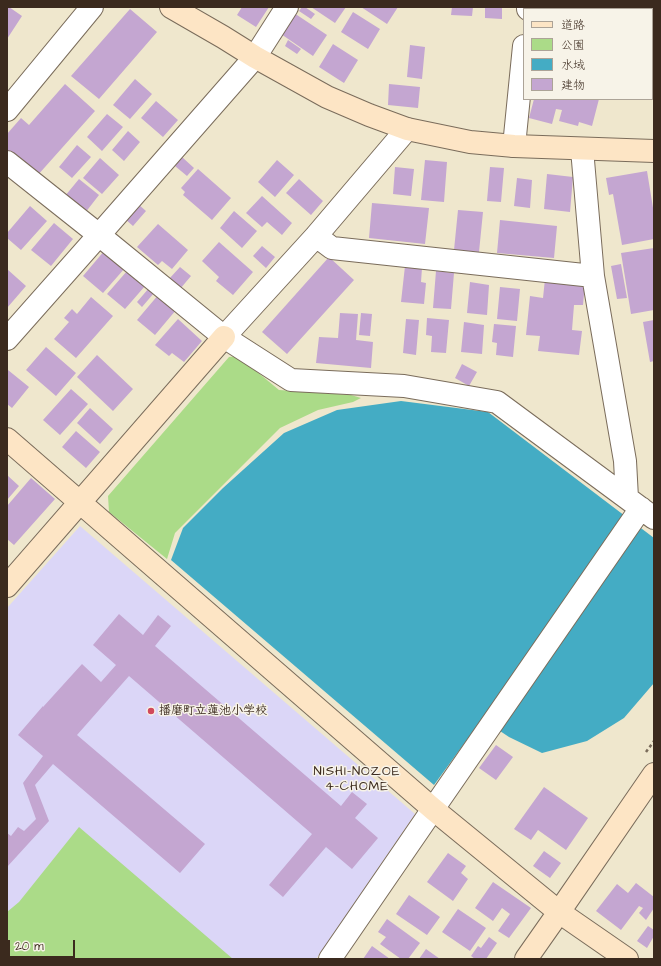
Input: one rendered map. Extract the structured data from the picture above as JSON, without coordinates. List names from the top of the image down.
{
  "districts": ["NISHI-NOZOE 4-CHOME"],
  "places": ["播磨町立蓮池小学校"],
  "legend": [
    "道路",
    "公園",
    "水域",
    "建物"
  ],
  "scale_bar": "20 m"
}
